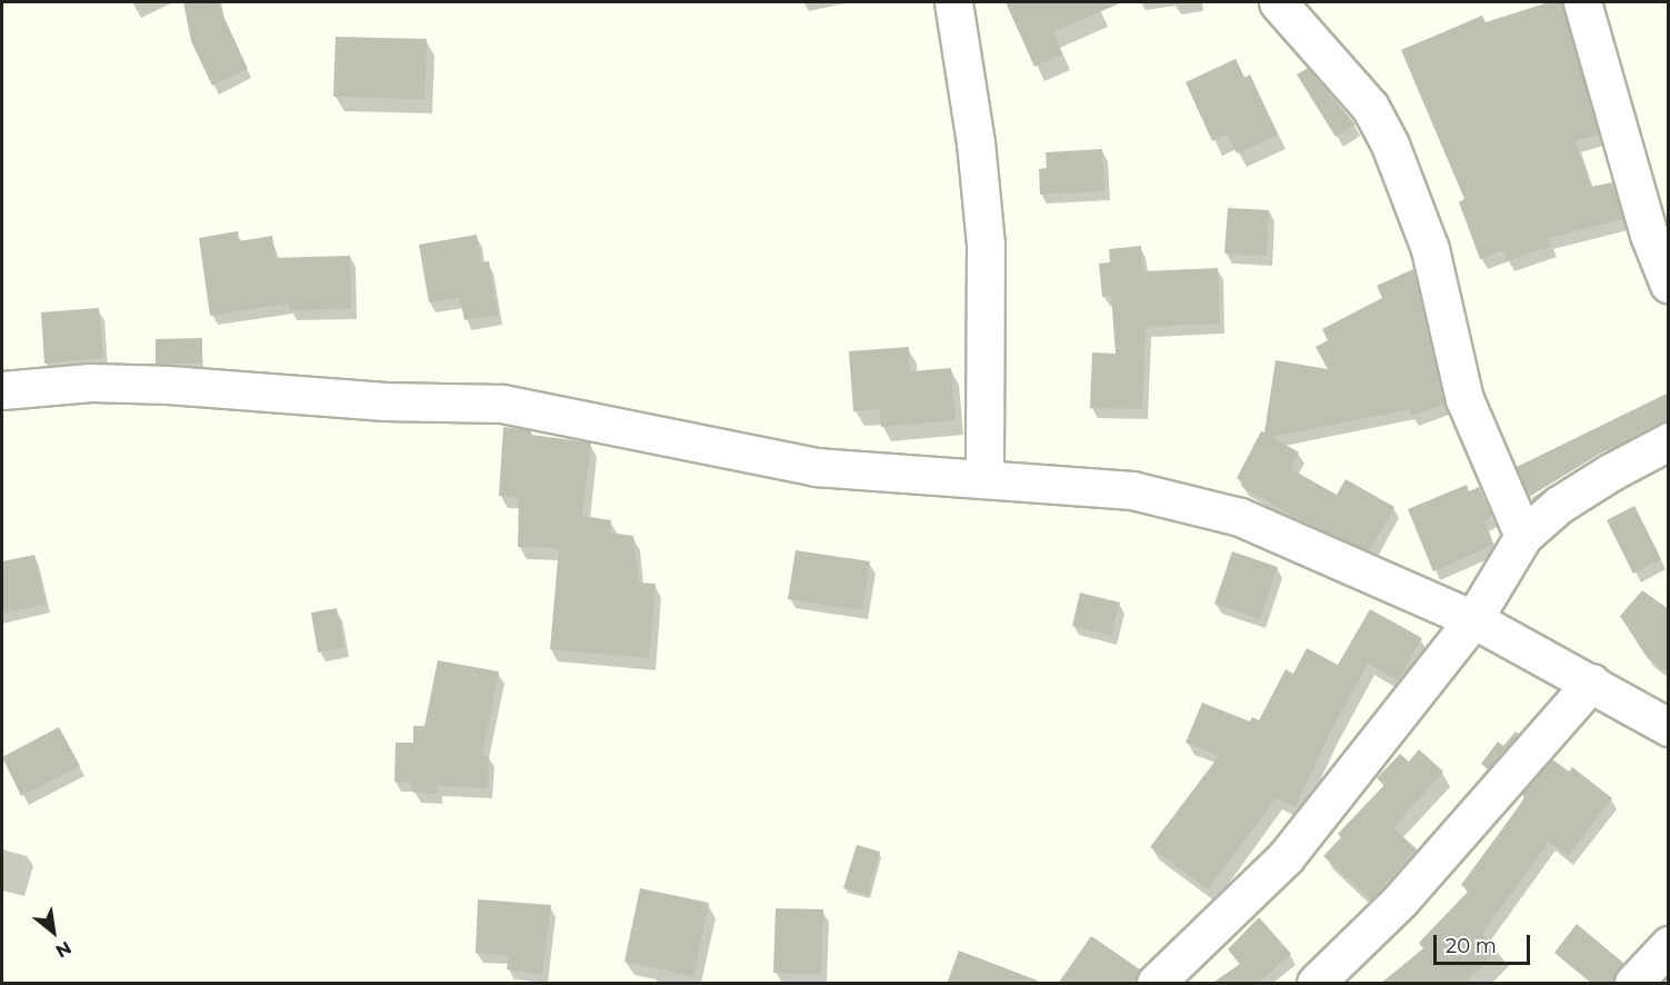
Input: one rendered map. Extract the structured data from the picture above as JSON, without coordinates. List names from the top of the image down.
{
  "scale_bar": "20 m",
  "north": "bottom right"
}
